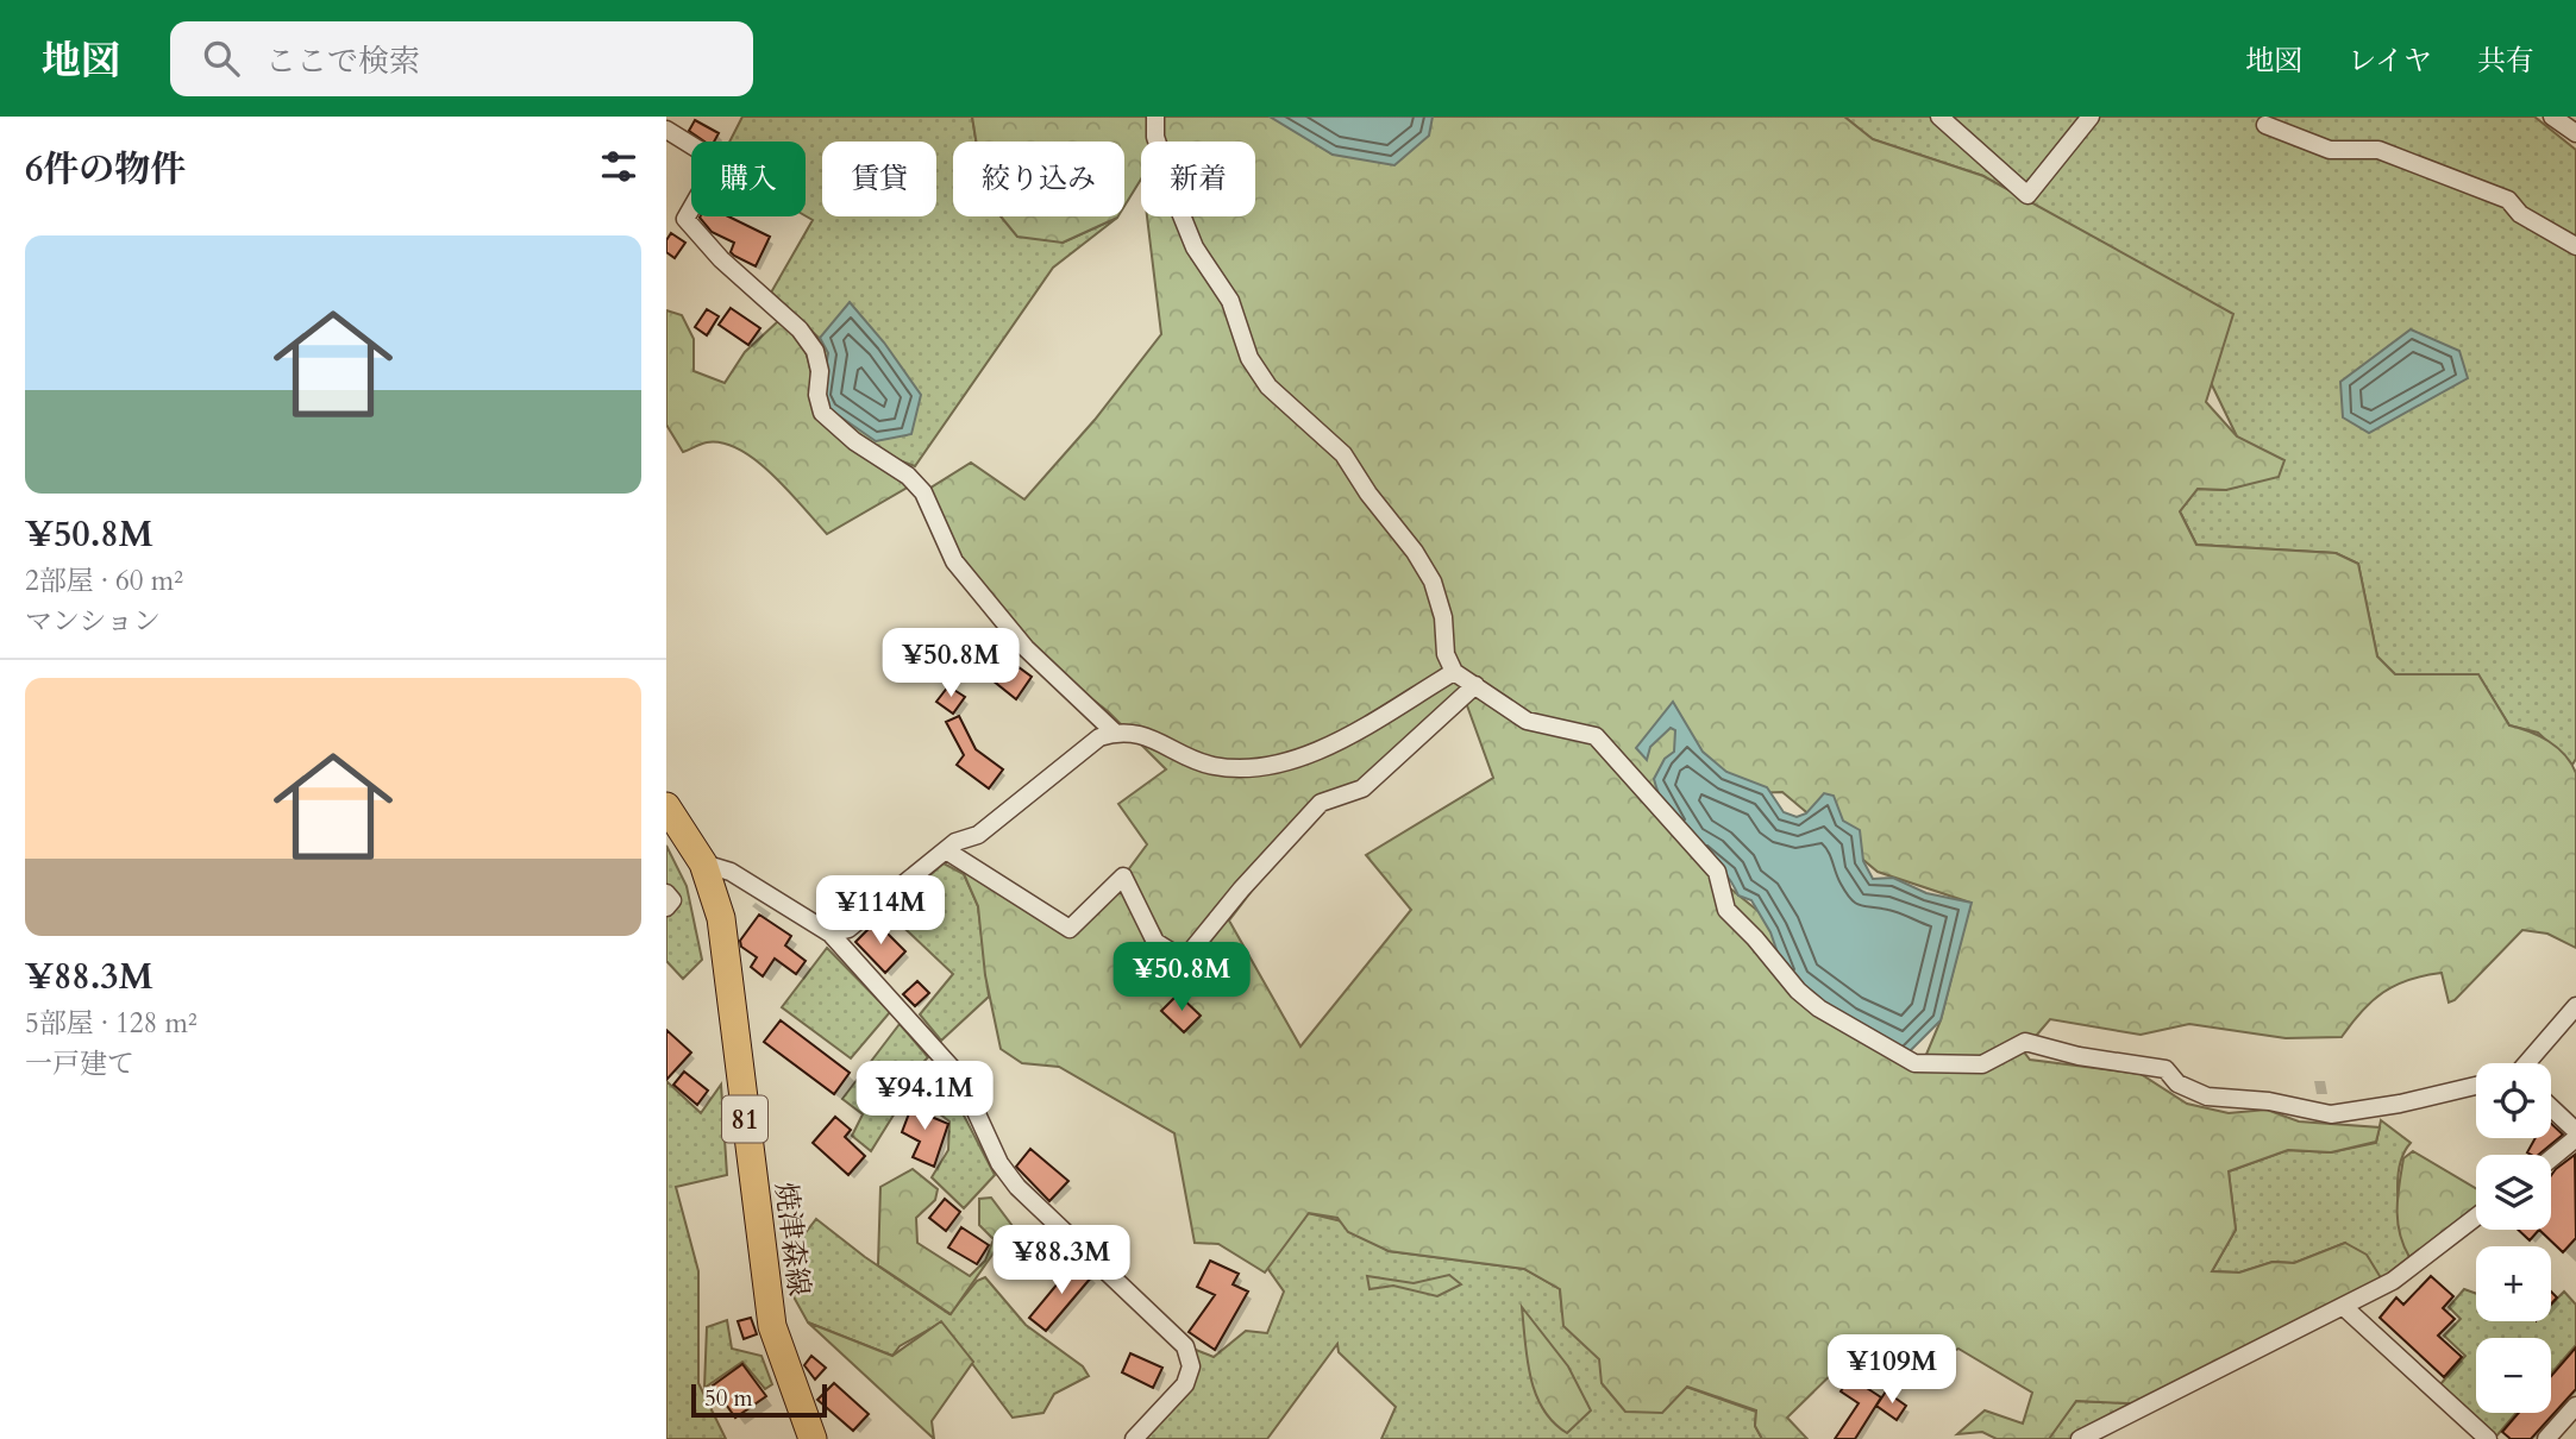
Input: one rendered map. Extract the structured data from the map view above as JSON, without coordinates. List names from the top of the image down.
{
  "streets": {
    "main road": ["81", "焼津森線"]
  },
  "scale_bar": "50 m",
  "page": {
    "header": "地図",
    "search": "ここで検索",
    "nav": ["地図", "レイヤ", "共有"],
    "heading": "6件の物件",
    "chip": [
      "購入",
      "賃貸",
      "絞り込み",
      "新着"
    ],
    "list": [
      {
        "name": "¥50.8M",
        "note": "2部屋 · 60 m² · マンション"
      },
      {
        "name": "¥88.3M",
        "note": "5部屋 · 128 m² · 一戸建て"
      }
    ],
    "price": [
      "¥50.8M",
      "¥114M",
      "¥50.8M",
      "¥94.1M",
      "¥88.3M",
      "¥109M"
    ],
    "map_buttons": ["+", "−"],
    "scale": "50 m"
  }
}
